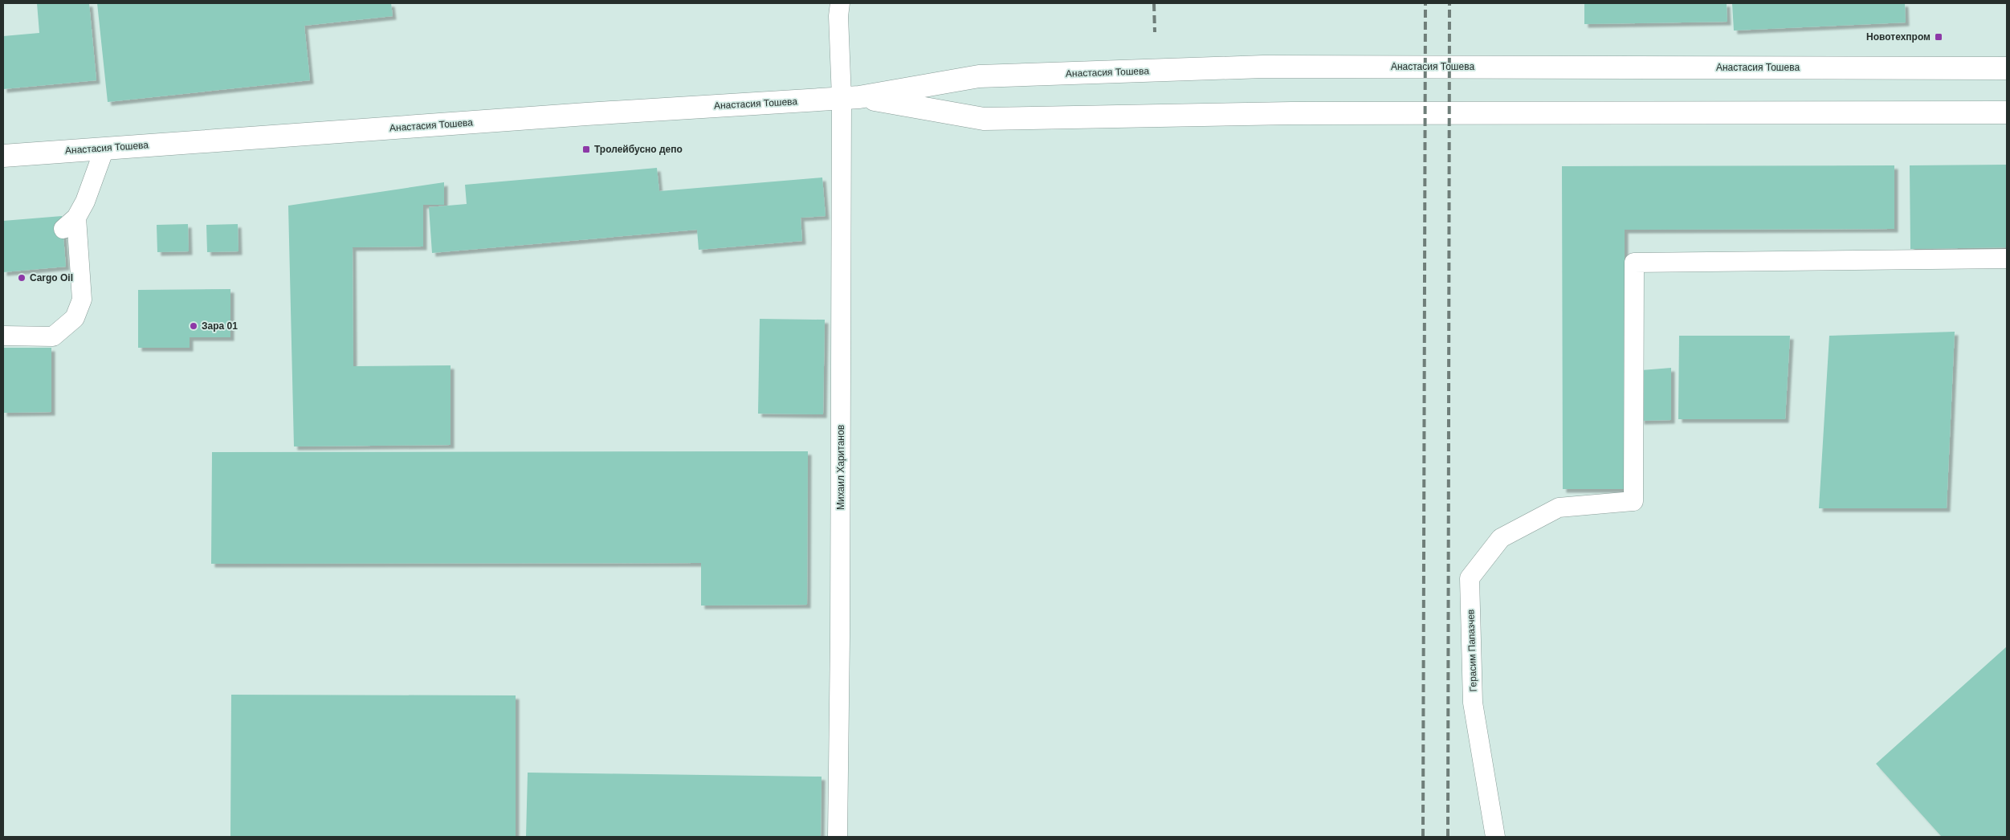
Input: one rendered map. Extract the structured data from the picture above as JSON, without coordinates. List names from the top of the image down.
{
  "streets": {
    "main road": ["Анастасия Тошева"],
    "lane": ["Михаил Хаританов", "Герасим Папазчев"]
  },
  "crossings": [
    ["Анастасия Тошева", "Михаил Хаританов"]
  ],
  "places": {
    "transit": ["Новотехпром", "Тролейбусно депо"],
    "other": ["Cargo Oil", "Зара 01"]
  }
}
